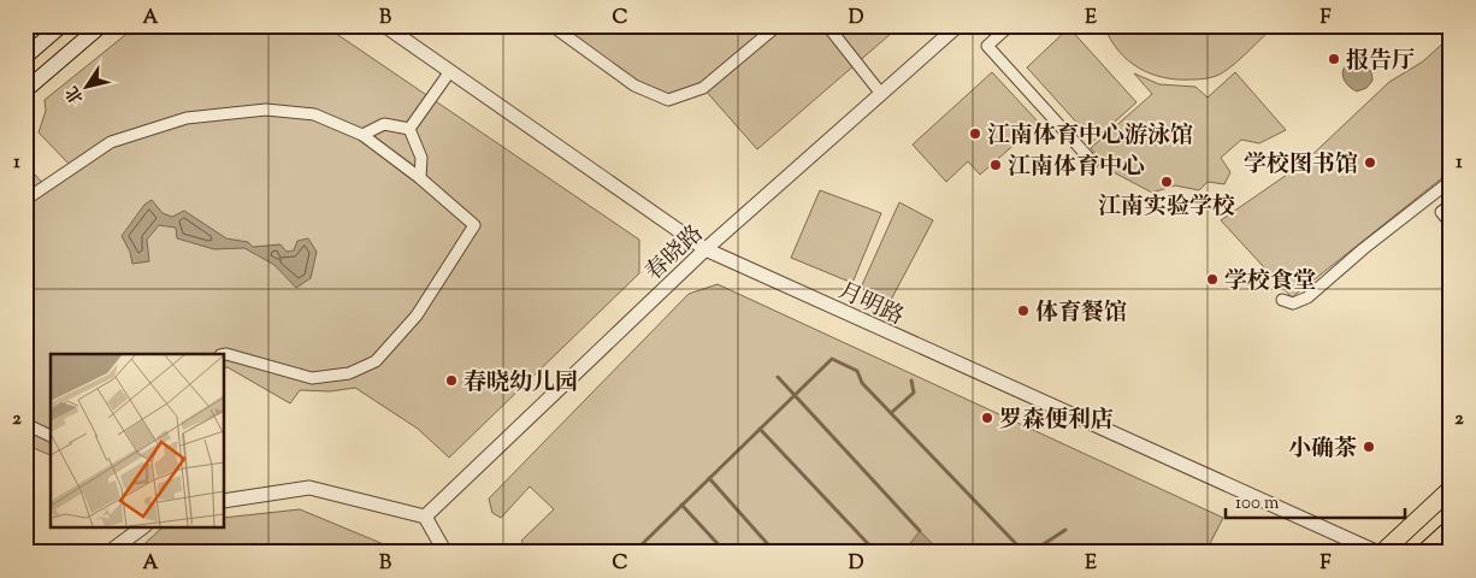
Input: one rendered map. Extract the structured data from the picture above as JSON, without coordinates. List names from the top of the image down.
{
  "streets": {
    "street": ["春晓路", "月明路"]
  },
  "crossings": [
    ["春晓路", "月明路"]
  ],
  "places": [
    "报告厅",
    "江南体育中心游泳馆",
    "学校图书馆",
    "江南体育中心",
    "江南实验学校",
    "学校食堂",
    "体育餐馆",
    "春晓幼儿园",
    "罗森便利店",
    "小确茶"
  ],
  "scale_bar": "100 m",
  "north": "bottom left",
  "grid": {
    "columns": [
      "A",
      "B",
      "C",
      "D",
      "E",
      "F"
    ],
    "rows": ["1", "2"]
  }
}
